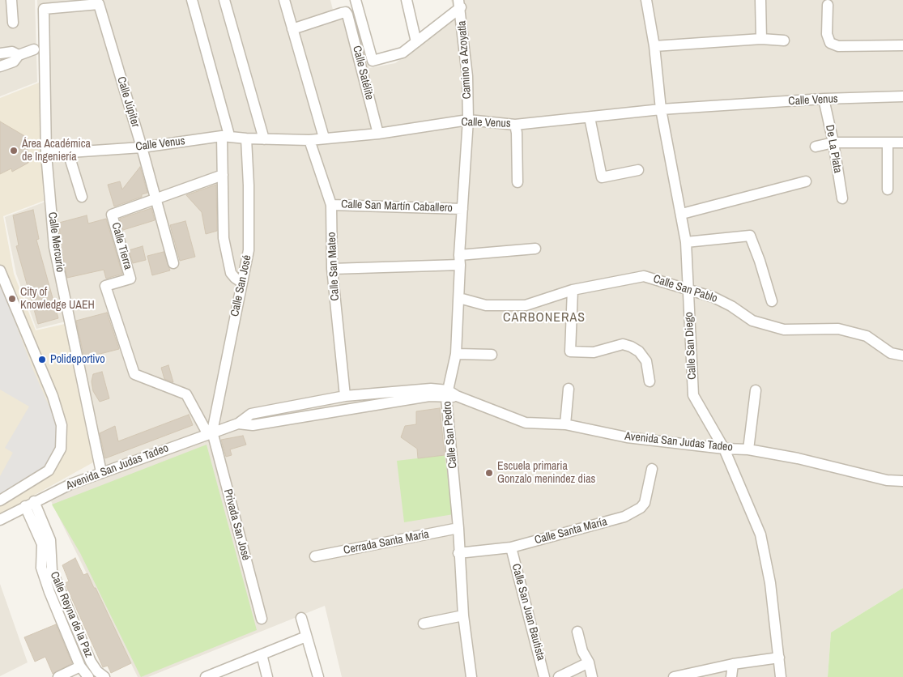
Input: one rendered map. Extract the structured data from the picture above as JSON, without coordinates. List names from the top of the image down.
{
  "streets": {
    "street": [
      "Camino a Azoyatla",
      "Calle Satélite",
      "Calle Venus",
      "Calle Júpiter",
      "De La Plata",
      "Calle San Martín Caballero",
      "Calle Mercurio",
      "Calle Tierra",
      "Calle San Mateo",
      "Calle San José",
      "Calle San Pablo",
      "Calle San Diego",
      "Calle San Pedro",
      "Avenida San Judas Tadeo",
      "Privada San José",
      "Calle Santa María",
      "Cerrada Santa María",
      "Calle San Juan Bautista",
      "Calle Reyna de la Paz"
    ]
  },
  "crossings": [
    ["Camino a Azoyatla", "Calle Venus"],
    ["Camino a Azoyatla", "Calle San Pedro"],
    ["Calle Satélite", "Calle Venus"],
    ["Calle Venus", "Calle Júpiter"],
    ["Calle Venus", "De La Plata"],
    ["Calle Venus", "Calle Mercurio"],
    ["Calle Venus", "Calle San Mateo"],
    ["Calle Venus", "Calle San José"],
    ["Calle Venus", "Calle San Diego"],
    ["Calle Venus", "Calle San Pedro"],
    ["Calle Júpiter", "Calle Mercurio"],
    ["Calle Júpiter", "Calle Tierra"],
    ["Calle San Martín Caballero", "Calle San Mateo"],
    ["Calle San Martín Caballero", "Calle San Pedro"],
    ["Calle Mercurio", "Avenida San Judas Tadeo"],
    ["Calle Tierra", "Calle San José"],
    ["Calle Tierra", "Avenida San Judas Tadeo"],
    ["Calle Tierra", "Privada San José"],
    ["Calle San Mateo", "Avenida San Judas Tadeo"],
    ["Calle San José", "Avenida San Judas Tadeo"],
    ["Calle San José", "Privada San José"],
    ["Calle San Pablo", "Calle San Diego"],
    ["Calle San Pablo", "Calle San Pedro"],
    ["Calle San Diego", "Avenida San Judas Tadeo"],
    ["Calle San Pedro", "Avenida San Judas Tadeo"],
    ["Calle San Pedro", "Calle Santa María"],
    ["Calle San Pedro", "Cerrada Santa María"],
    ["Avenida San Judas Tadeo", "Privada San José"],
    ["Avenida San Judas Tadeo", "Calle Reyna de la Paz"],
    ["Calle Santa María", "Calle San Juan Bautista"]
  ],
  "districts": ["CARBONERAS"],
  "places": [
    "Área Académica de Ingeniería",
    "City of Knowledge UAEH",
    "Polideportivo",
    "Escuela primaria Gonzalo menindez dias"
  ]
}
